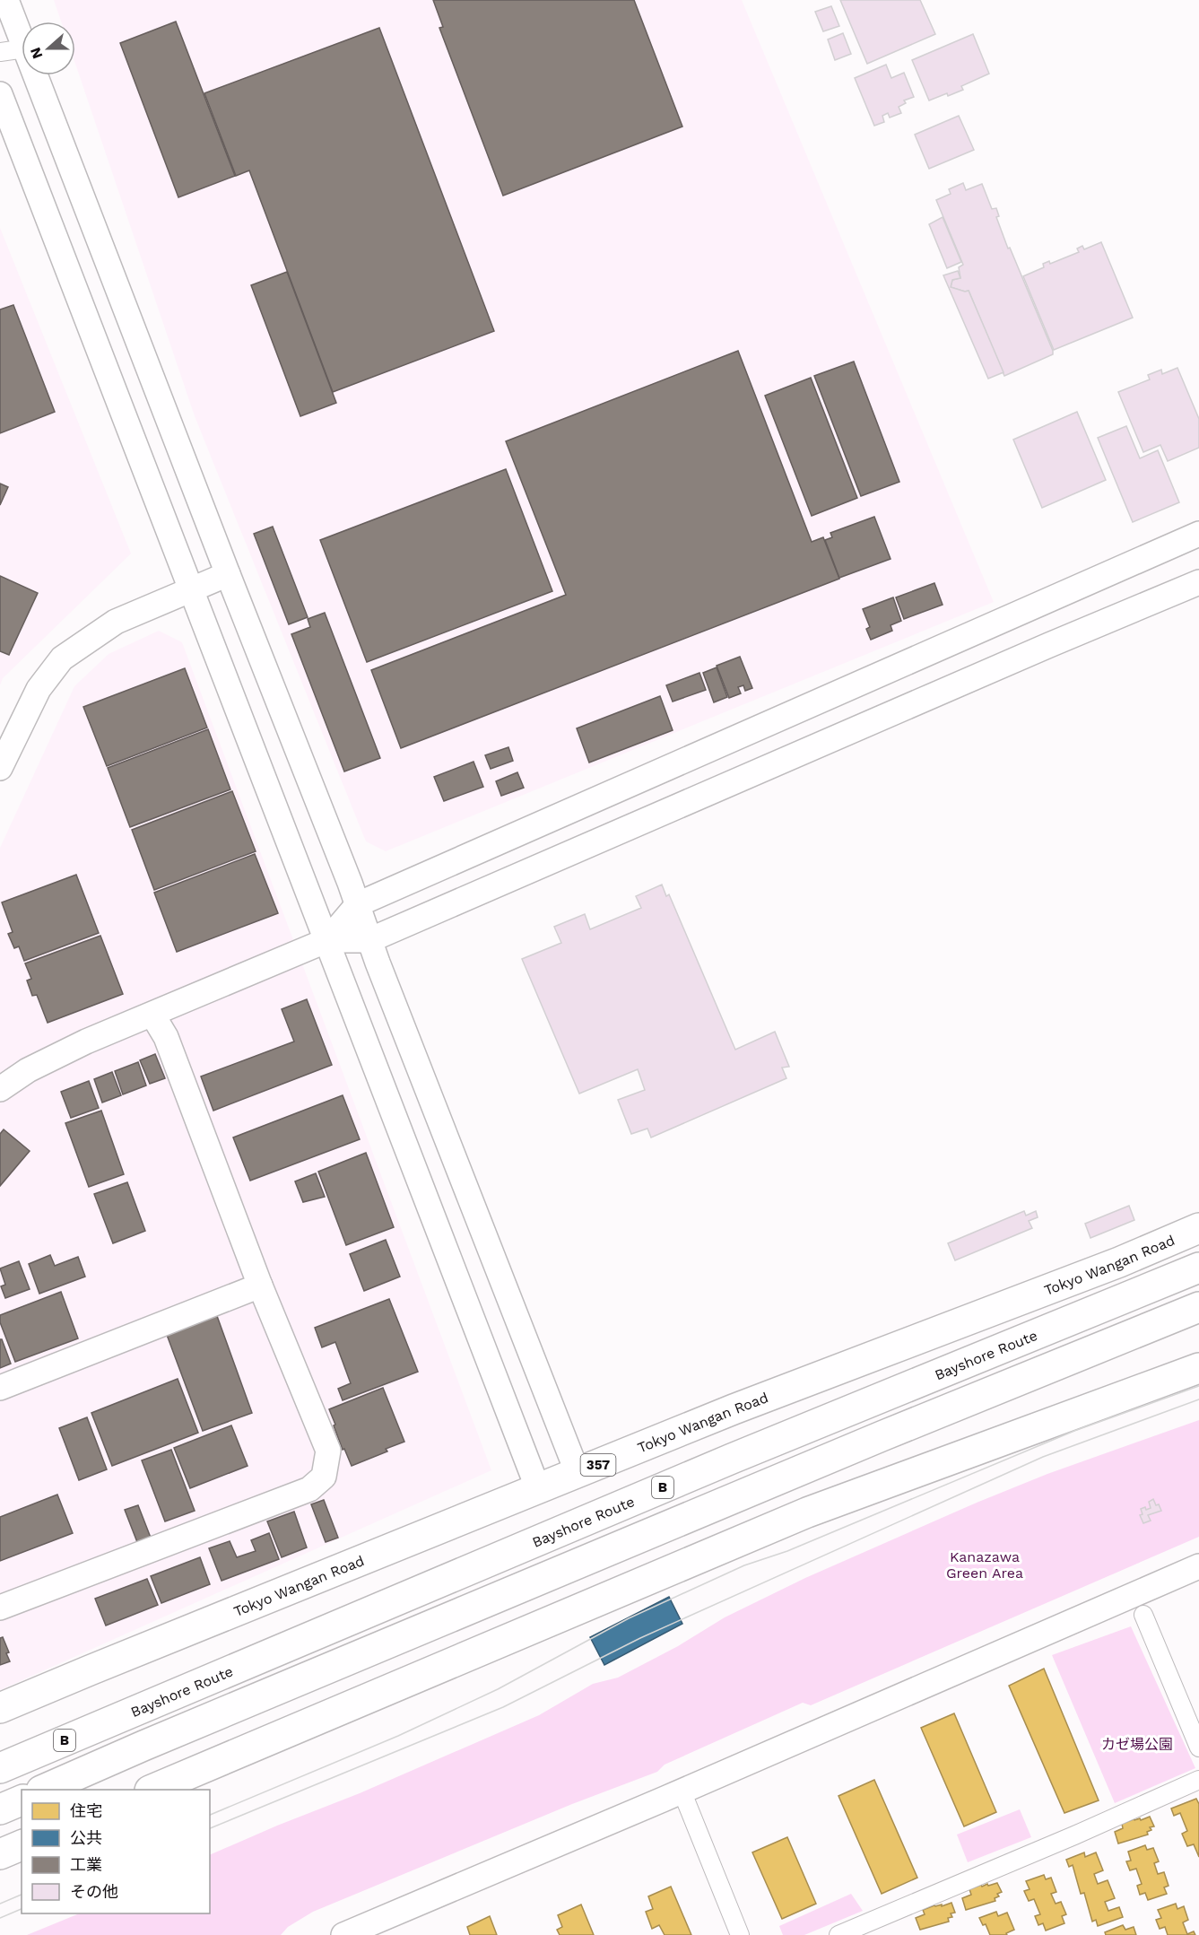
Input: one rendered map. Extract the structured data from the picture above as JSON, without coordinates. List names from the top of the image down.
{
  "streets": {
    "highway": [
      "Tokyo Wangan Road",
      "Bayshore Route",
      "357",
      "B"
    ]
  },
  "parks": ["Kanazawa Green Area", "カゼ場公園"],
  "legend": [
    "住宅",
    "公共",
    "工業",
    "その他"
  ],
  "north": "left"
}
